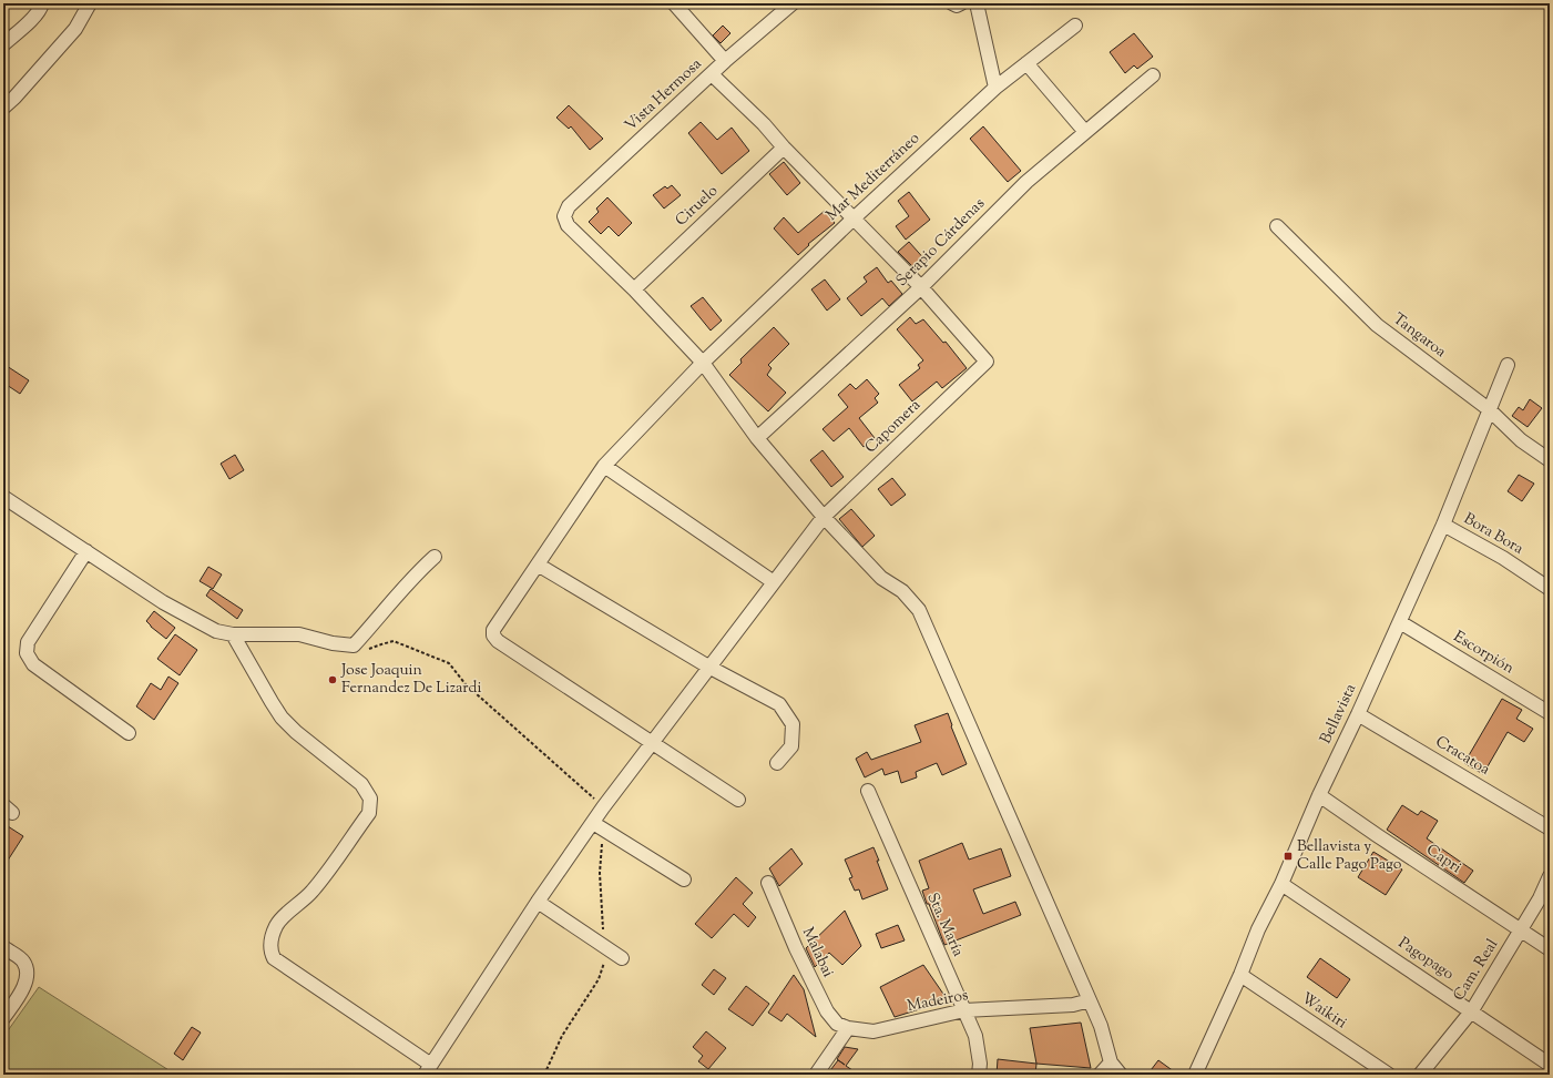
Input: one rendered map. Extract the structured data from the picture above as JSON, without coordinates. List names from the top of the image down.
{
  "streets": {
    "street": [
      "Vista Hermosa",
      "Mar Mediterráneo",
      "Ciruelo",
      "Serapio Cárdenas",
      "Tangaroa",
      "Capomera",
      "Bora Bora",
      "Escorpión",
      "Bellavista",
      "Cracatoa",
      "Capri",
      "Sta. María",
      "Malabai",
      "Pagopago",
      "Cam. Real",
      "Madeiros",
      "Waikiri"
    ]
  },
  "crossings": [
    ["Vista Hermosa", "Ciruelo"],
    ["Mar Mediterráneo", "Capomera"],
    ["Serapio Cárdenas", "Capomera"],
    ["Tangaroa", "Bellavista"],
    ["Bora Bora", "Bellavista"],
    ["Escorpión", "Bellavista"],
    ["Bellavista", "Cracatoa"],
    ["Bellavista", "Capri"],
    ["Bellavista", "Pagopago"],
    ["Bellavista", "Waikiri"],
    ["Capri", "Cam. Real"],
    ["Sta. María", "Madeiros"],
    ["Malabai", "Madeiros"],
    ["Pagopago", "Cam. Real"]
  ],
  "places": {
    "other": ["Jose Joaquin Fernandez De Lizardi"],
    "transit": ["Bellavista y Calle Pago Pago"]
  }
}
